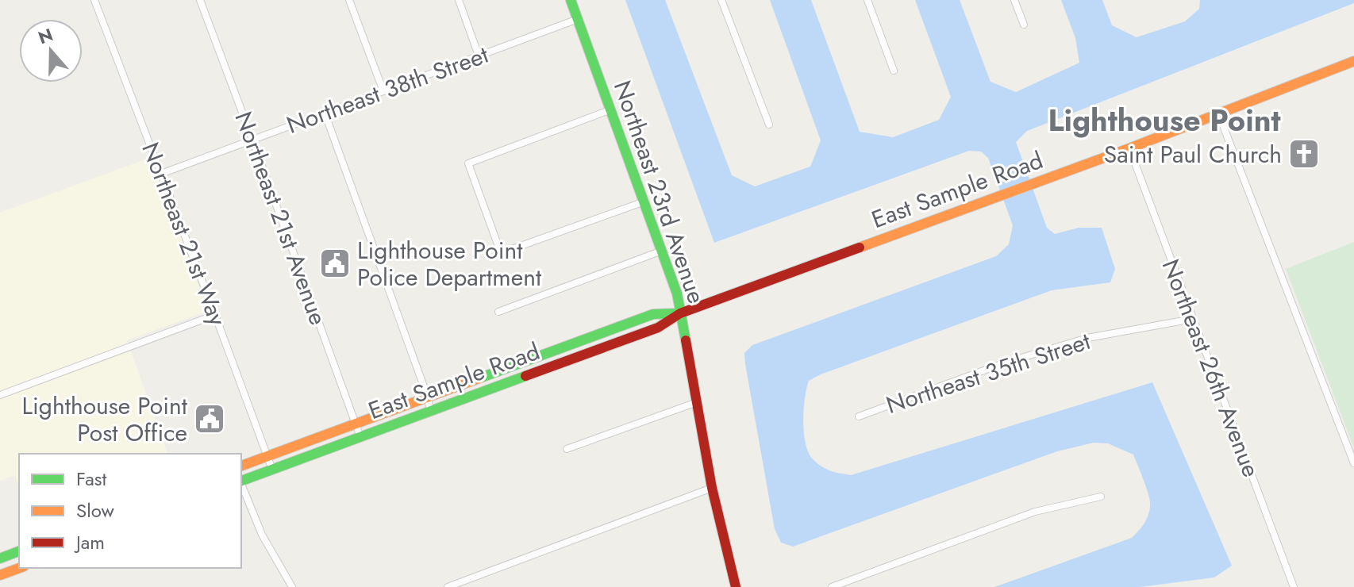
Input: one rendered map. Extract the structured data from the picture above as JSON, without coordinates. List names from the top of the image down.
{
  "streets": {
    "street": [
      "Northeast 38th Street",
      "East Sample Road",
      "Northeast 23rd Avenue",
      "Northeast 21st Avenue",
      "Northeast 21st Way",
      "Northeast 26th Avenue",
      "Northeast 35th Street"
    ]
  },
  "crossings": [
    ["Northeast 38th Street", "Northeast 23rd Avenue"],
    ["Northeast 38th Street", "Northeast 21st Avenue"],
    ["Northeast 38th Street", "Northeast 21st Way"],
    ["East Sample Road", "Northeast 23rd Avenue"],
    ["East Sample Road", "Northeast 21st Avenue"],
    ["East Sample Road", "Northeast 21st Way"],
    ["East Sample Road", "Northeast 26th Avenue"],
    ["Northeast 26th Avenue", "Northeast 35th Street"]
  ],
  "districts": ["Lighthouse Point"],
  "places": {
    "church": ["Saint Paul Church"],
    "public building": ["Lighthouse Point Police Department", "Lighthouse Point Post Office"]
  },
  "legend": ["Fast", "Slow", "Jam"],
  "north": "top"
}
